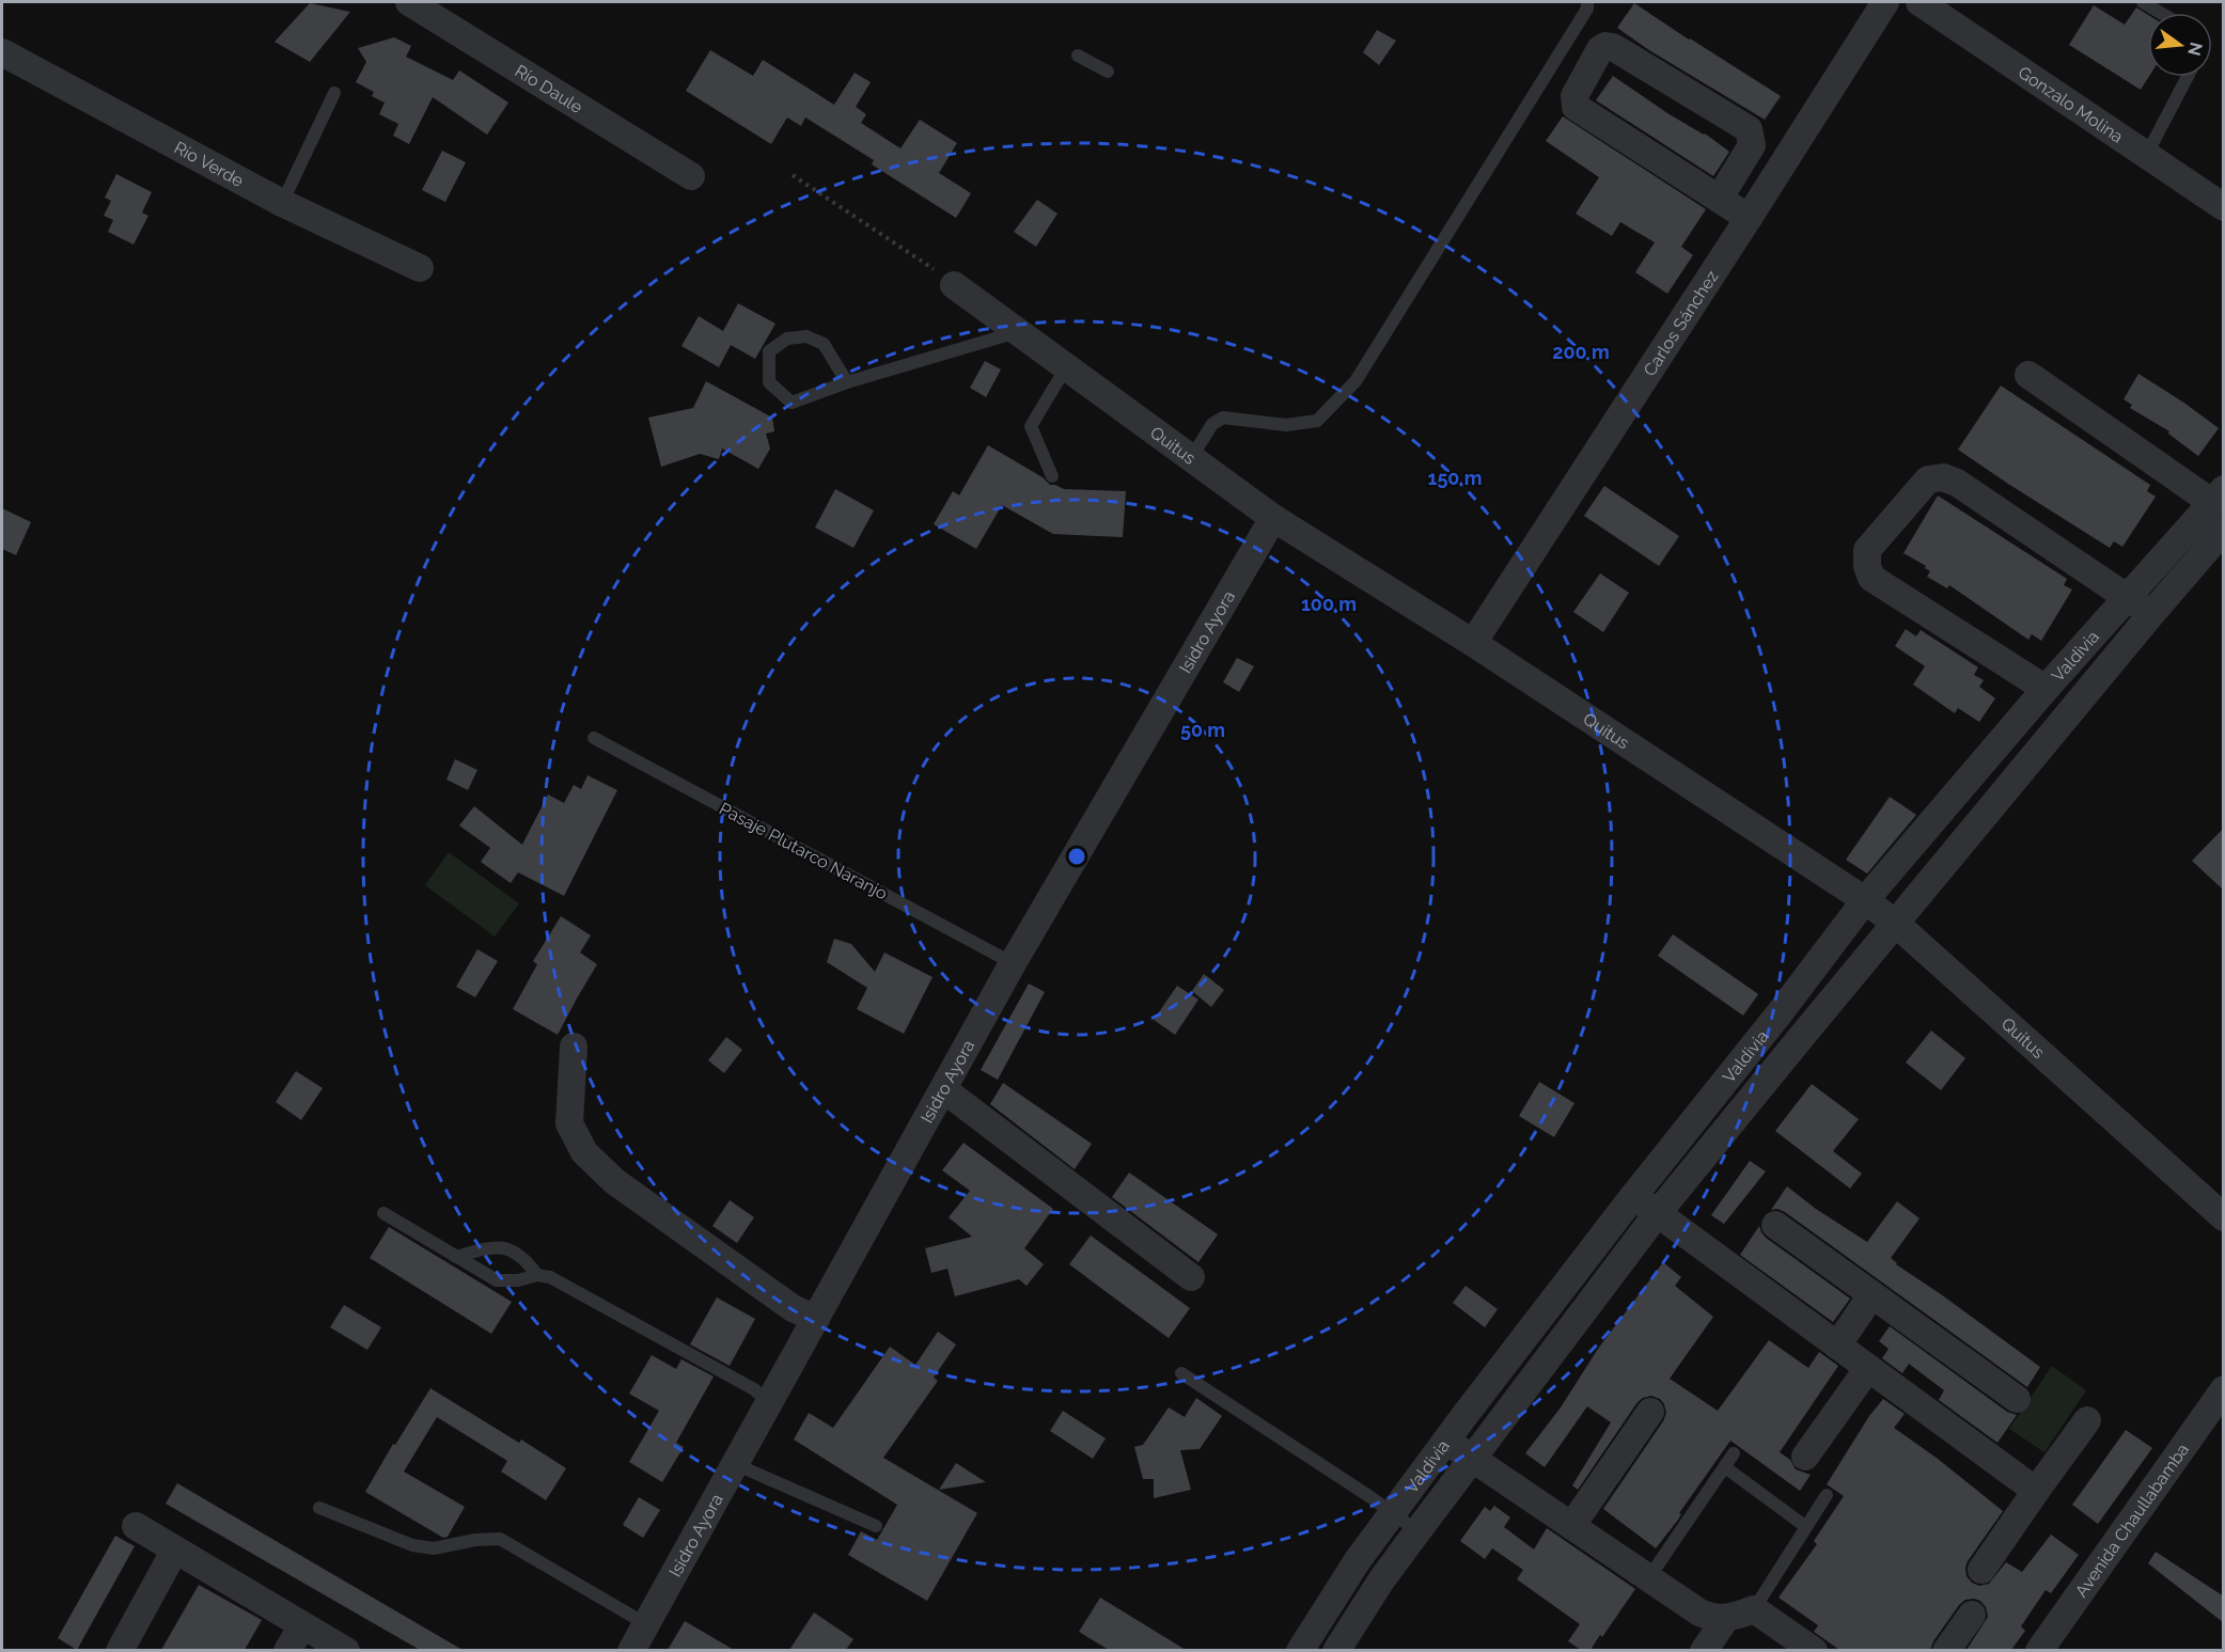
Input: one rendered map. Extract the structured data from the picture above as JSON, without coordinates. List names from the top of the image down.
{
  "streets": {
    "street": [
      "Río Daule",
      "Gonzalo Molina",
      "Río Verde",
      "Carlos Sánchez",
      "Quitus",
      "Isidro Ayora",
      "Valdivia",
      "Avenida Chaullabamba"
    ],
    "lane": ["Pasaje Plutarco Naranjo"]
  },
  "crossings": [
    ["Carlos Sánchez", "Quitus"],
    ["Quitus", "Isidro Ayora"],
    ["Quitus", "Valdivia"],
    ["Isidro Ayora", "Pasaje Plutarco Naranjo"]
  ],
  "north": "right",
  "rings": [
    "200 m",
    "150 m",
    "100 m",
    "50 m"
  ]
}
